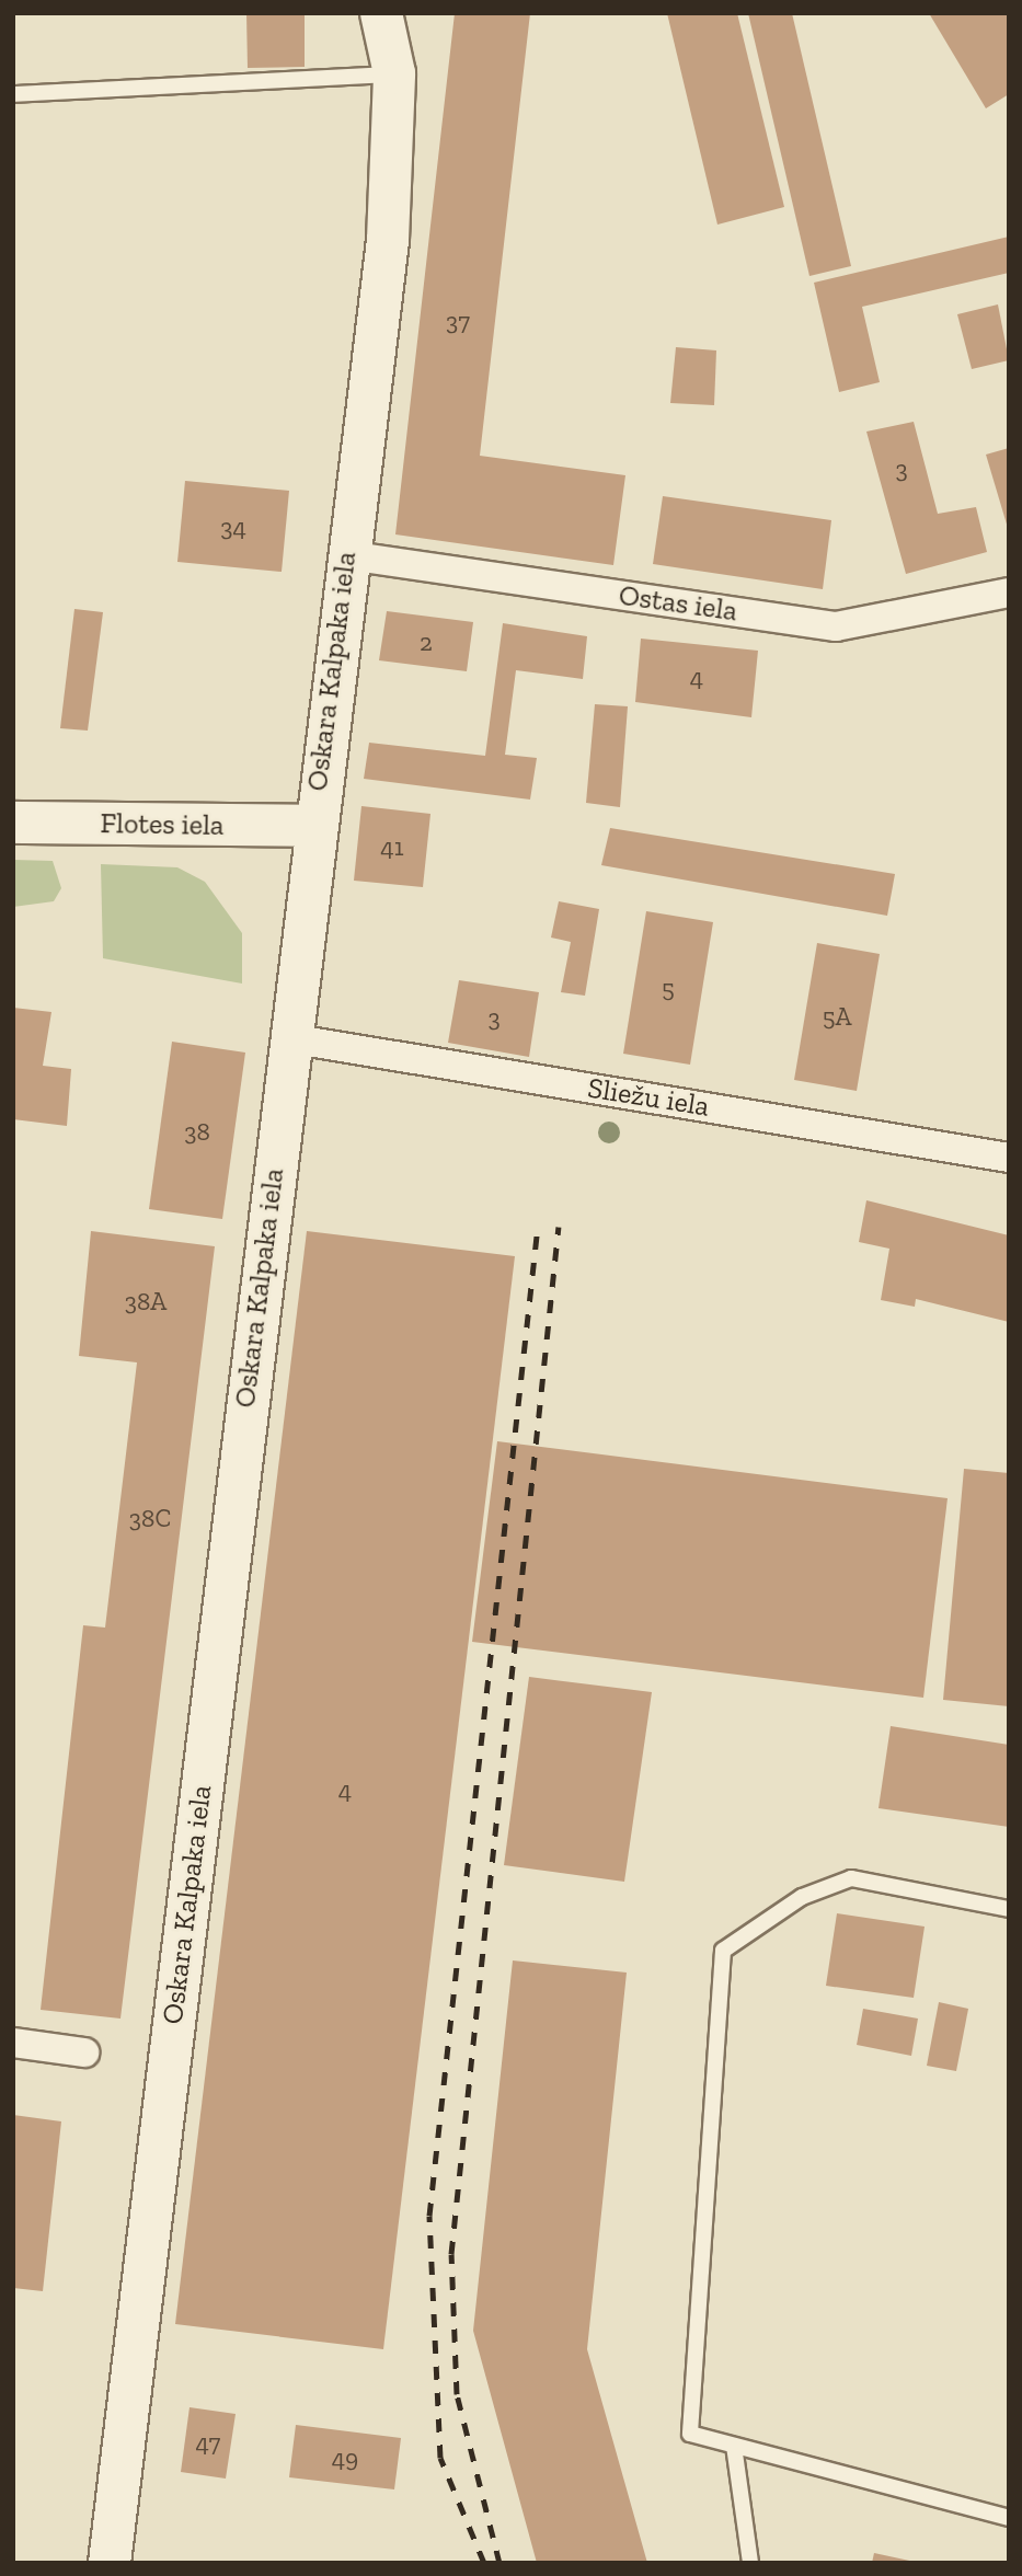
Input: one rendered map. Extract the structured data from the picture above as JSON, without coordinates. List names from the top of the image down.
{
  "streets": {
    "main road": ["Oskara Kalpaka iela", "Flotes iela"],
    "street": ["Ostas iela", "Sliežu iela"]
  },
  "crossings": [
    ["Ostas iela", "Oskara Kalpaka iela"],
    ["Oskara Kalpaka iela", "Flotes iela"],
    ["Oskara Kalpaka iela", "Sliežu iela"]
  ],
  "house_numbers": [
    "37",
    "3",
    "34",
    "2",
    "4",
    "41",
    "5",
    "5A",
    "3",
    "38",
    "38A",
    "38C",
    "4",
    "47",
    "49"
  ]
}
